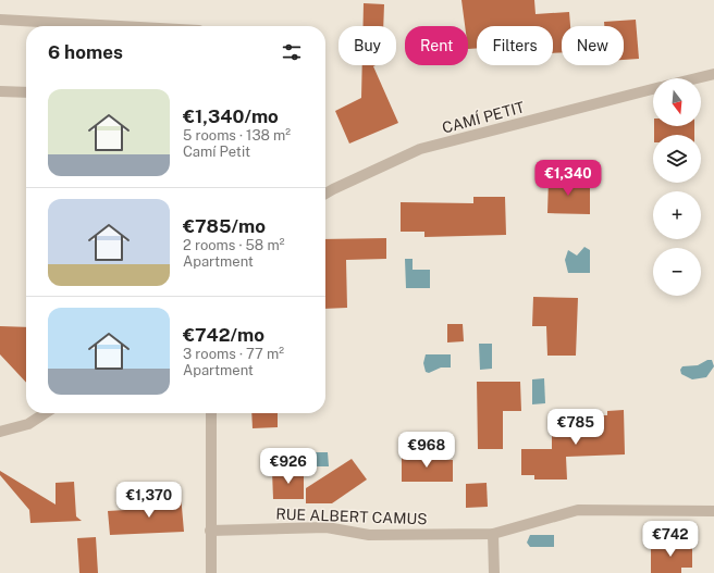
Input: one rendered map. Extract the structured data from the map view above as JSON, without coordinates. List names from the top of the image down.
{
  "streets": {
    "street": ["CAMÍ PETIT", "RUE ALBERT CAMUS"]
  },
  "north": "bottom",
  "page": {
    "chip": [
      "Buy",
      "Rent",
      "Filters",
      "New"
    ],
    "heading": "6 homes",
    "map_buttons": ["+", "−"],
    "list": [
      {
        "name": "€1,340/mo",
        "note": "5 rooms · 138 m² · Camí Petit"
      },
      {
        "name": "€785/mo",
        "note": "2 rooms · 58 m² · Apartment"
      },
      {
        "name": "€742/mo",
        "note": "3 rooms · 77 m² · Apartment"
      }
    ],
    "price": [
      "€1,340",
      "€785",
      "€968",
      "€926",
      "€1,370",
      "€742"
    ]
  }
}
